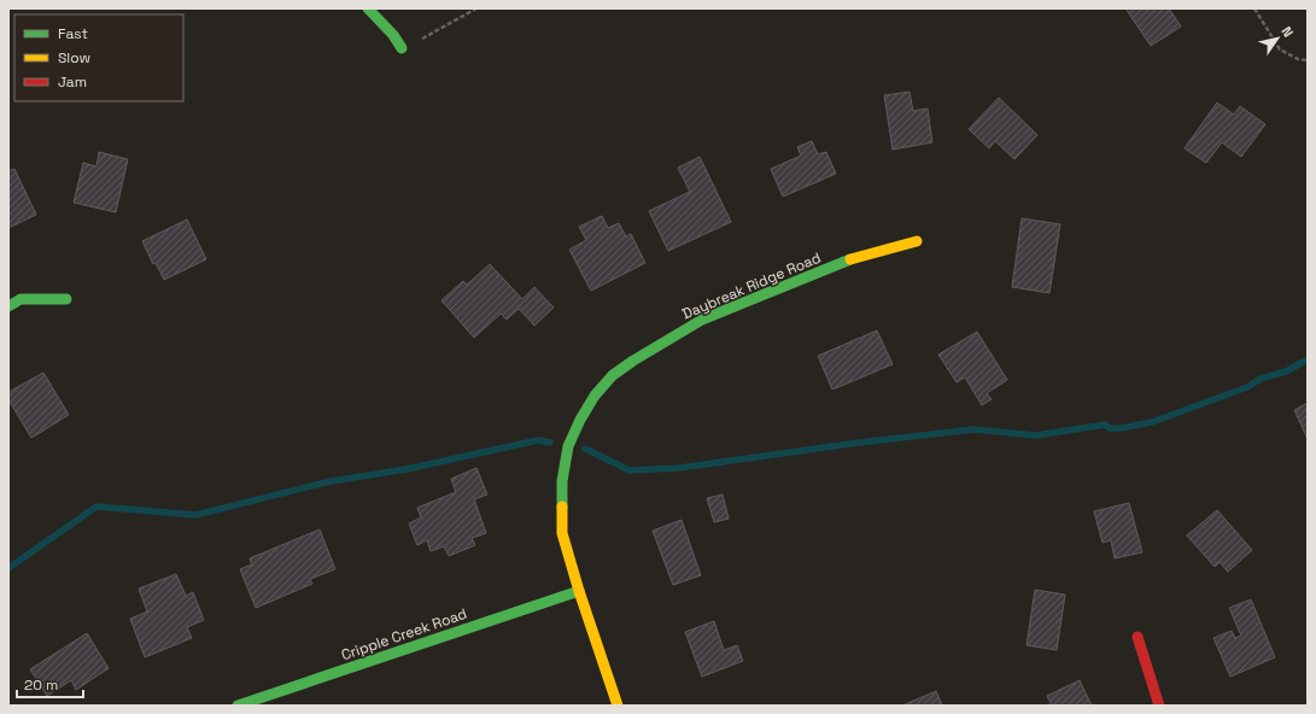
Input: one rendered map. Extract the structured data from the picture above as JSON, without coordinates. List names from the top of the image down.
{
  "streets": {
    "street": ["Daybreak Ridge Road", "Cripple Creek Road"]
  },
  "crossings": [
    ["Daybreak Ridge Road", "Cripple Creek Road"]
  ],
  "legend": ["Fast", "Slow", "Jam"],
  "scale_bar": "20 m",
  "north": "top right"
}
